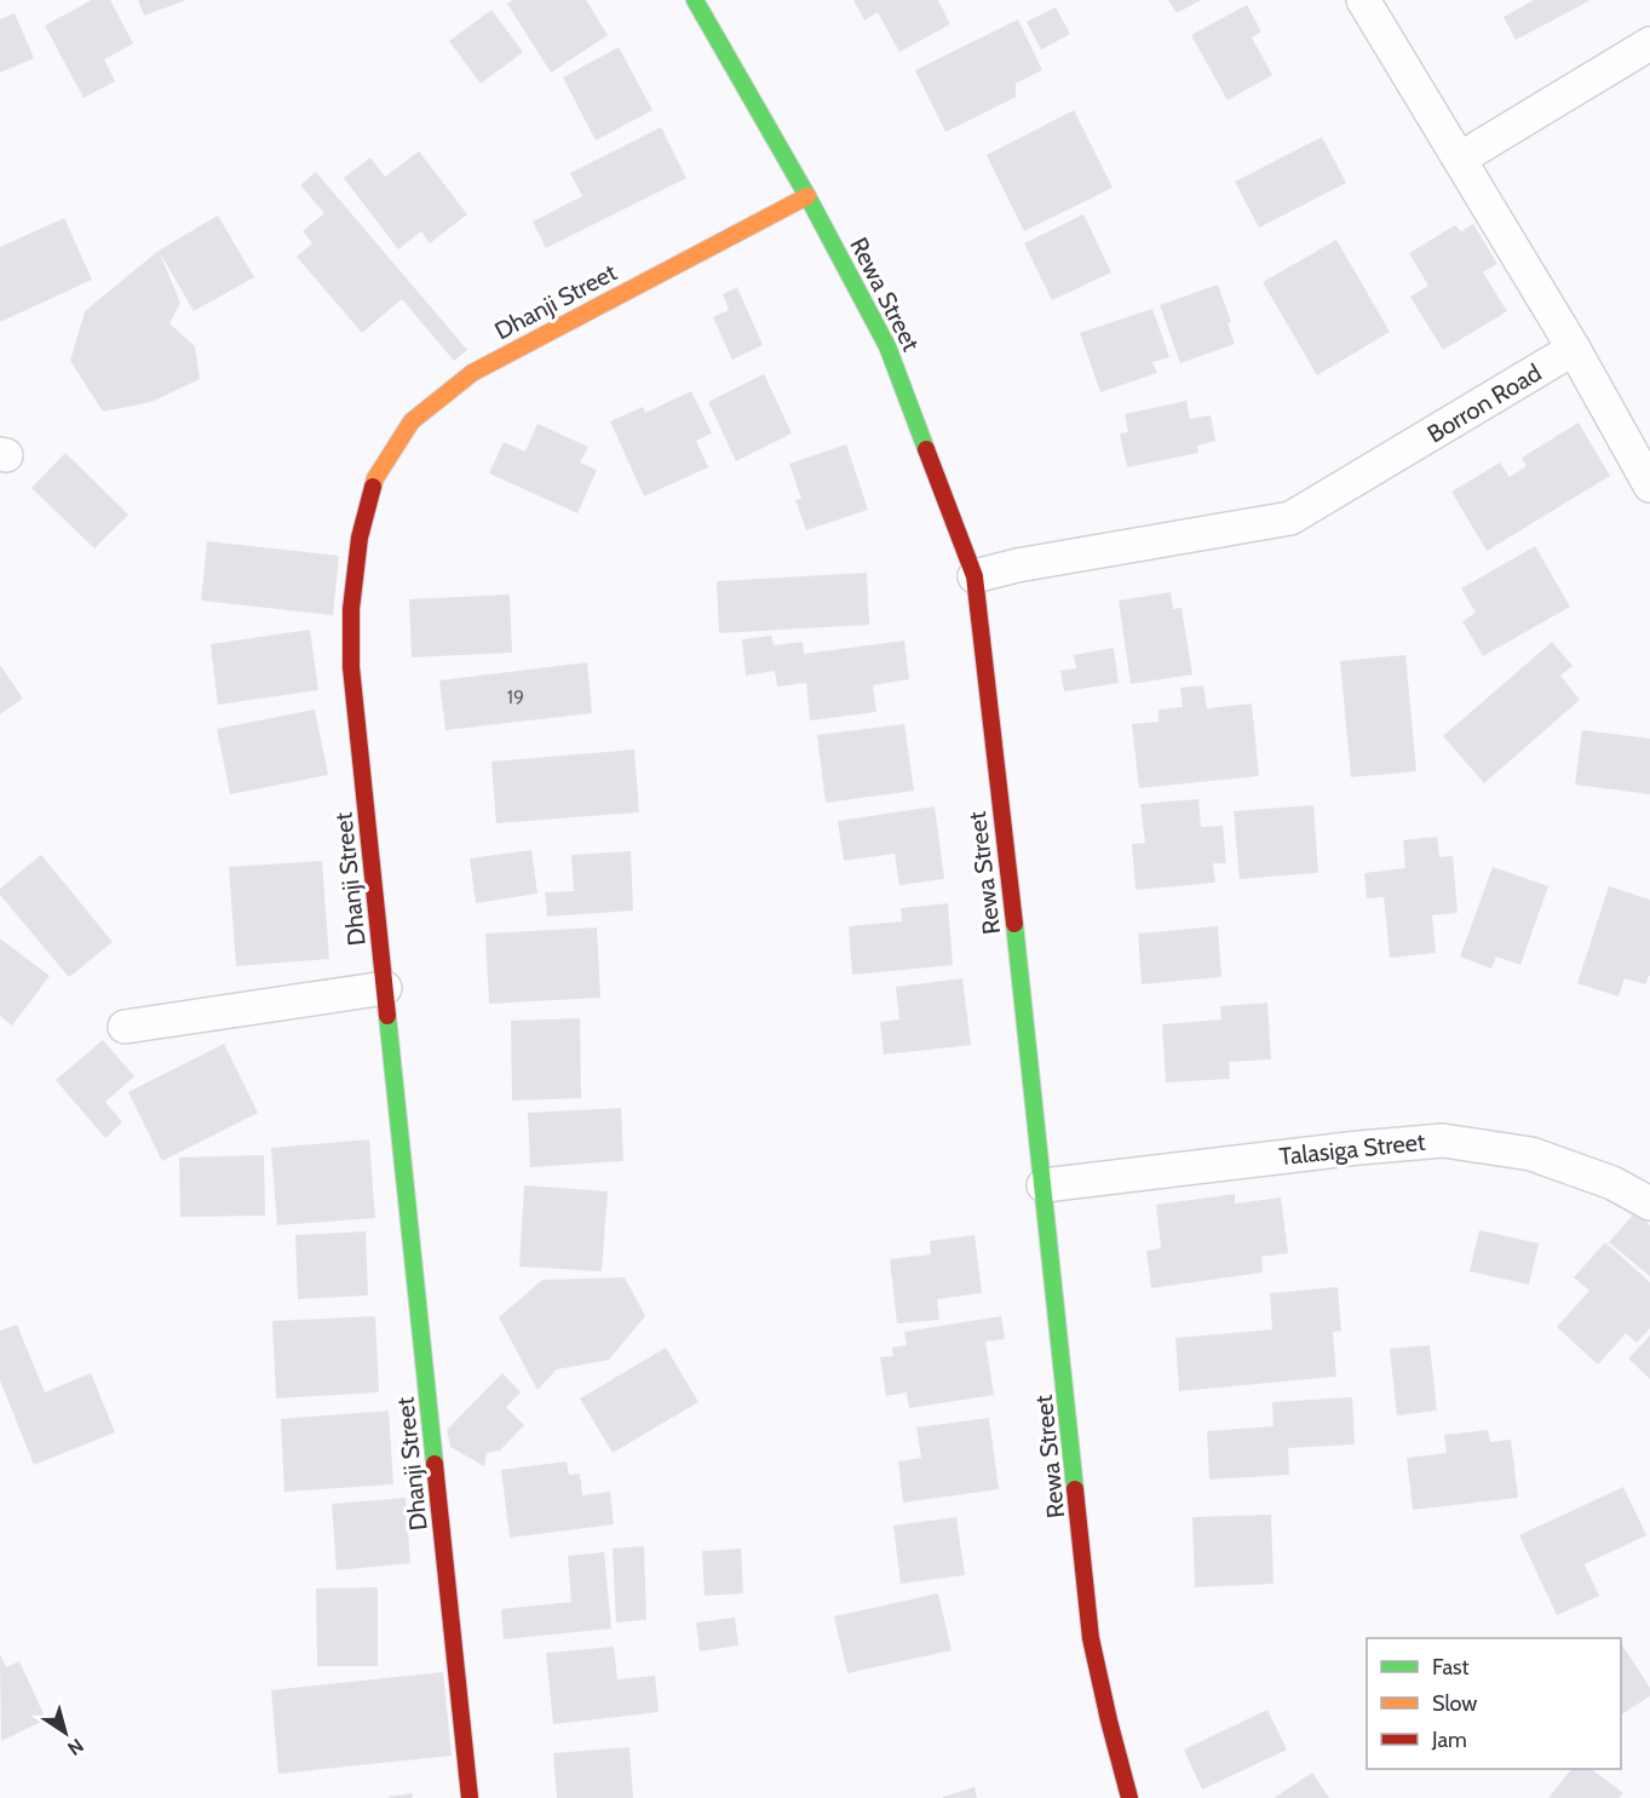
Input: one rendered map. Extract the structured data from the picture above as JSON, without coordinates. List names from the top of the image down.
{
  "streets": {
    "main road": ["Rewa Street", "Dhanji Street"],
    "street": ["Borron Road", "Talasiga Street"]
  },
  "crossings": [
    ["Rewa Street", "Dhanji Street"],
    ["Rewa Street", "Borron Road"],
    ["Rewa Street", "Talasiga Street"]
  ],
  "house_numbers": ["19"],
  "legend": ["Fast", "Slow", "Jam"],
  "north": "bottom right"
}
